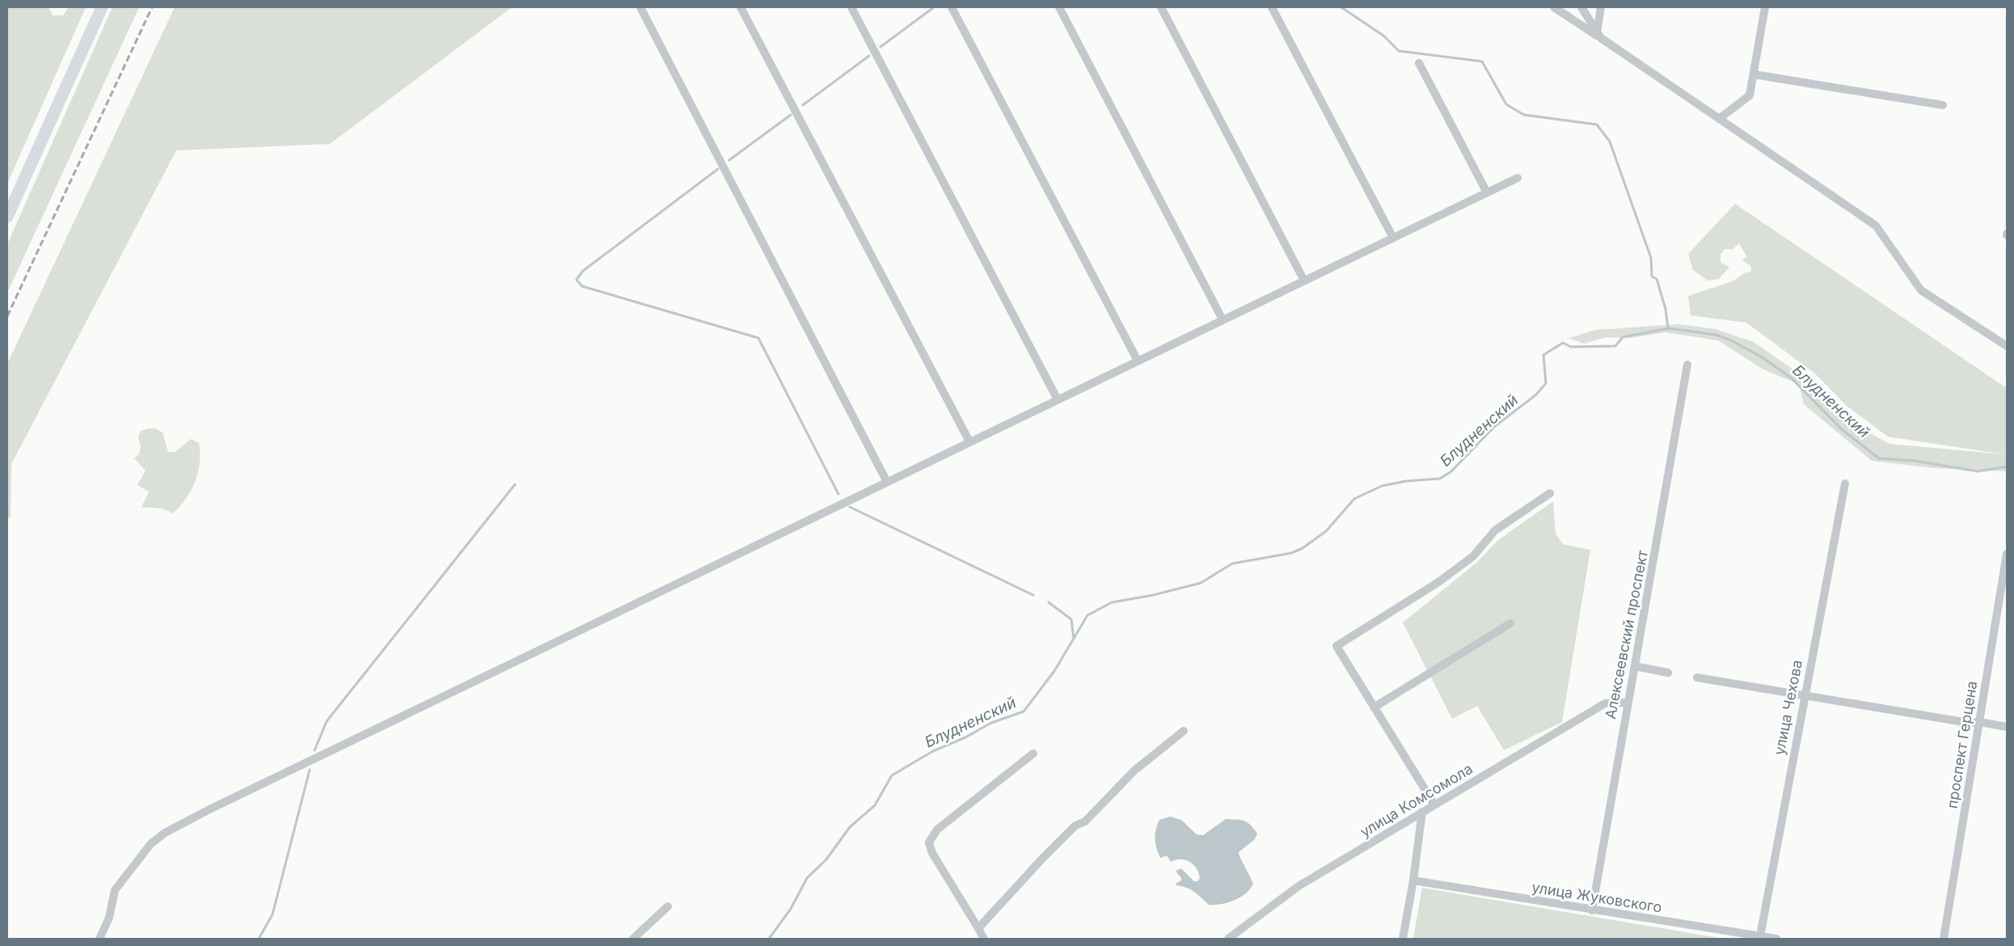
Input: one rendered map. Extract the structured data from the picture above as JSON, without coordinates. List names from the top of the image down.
{
  "streets": {
    "street": [
      "Алексеевский проспект",
      "улица Чехова",
      "проспект Герцена",
      "улица Комсомола",
      "улица Жуковского"
    ]
  },
  "crossings": [
    ["Алексеевский проспект", "улица Комсомола"],
    ["Алексеевский проспект", "улица Жуковского"],
    ["улица Чехова", "улица Жуковского"]
  ],
  "water": ["Блудненский"]
}
